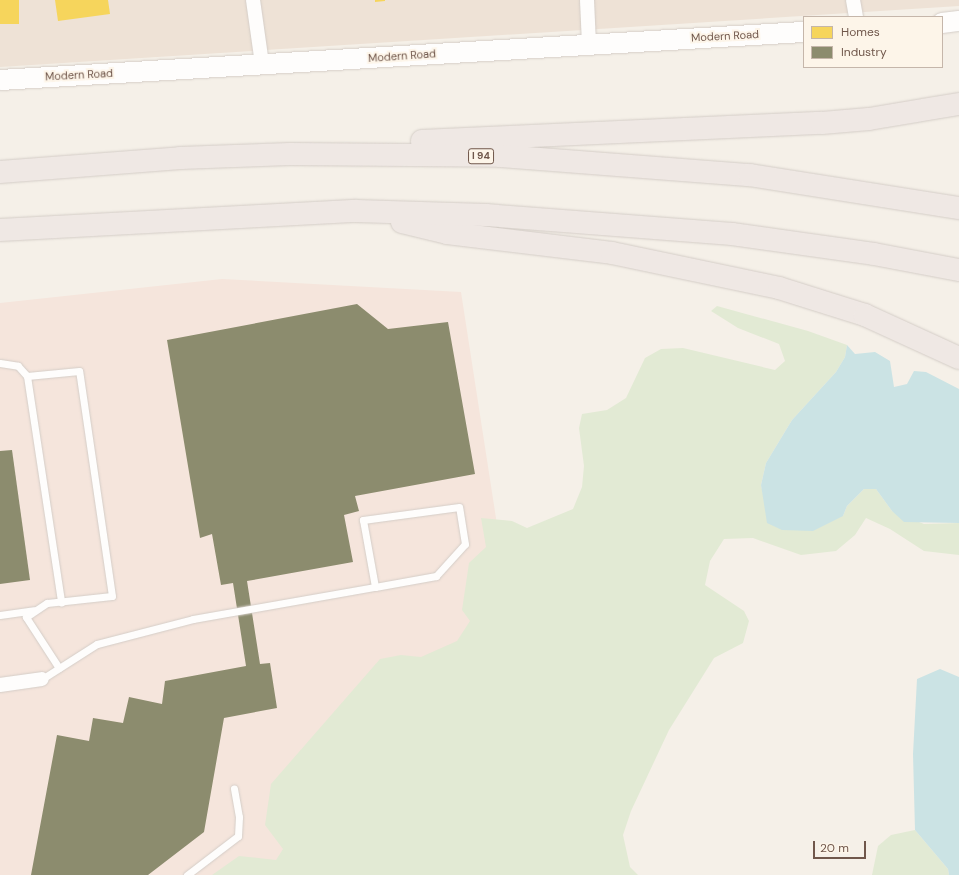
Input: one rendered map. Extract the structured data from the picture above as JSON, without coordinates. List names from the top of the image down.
{
  "streets": {
    "highway": ["I 94"],
    "street": ["Modern Road"]
  },
  "legend": ["Homes", "Industry"],
  "scale_bar": "20 m"
}
